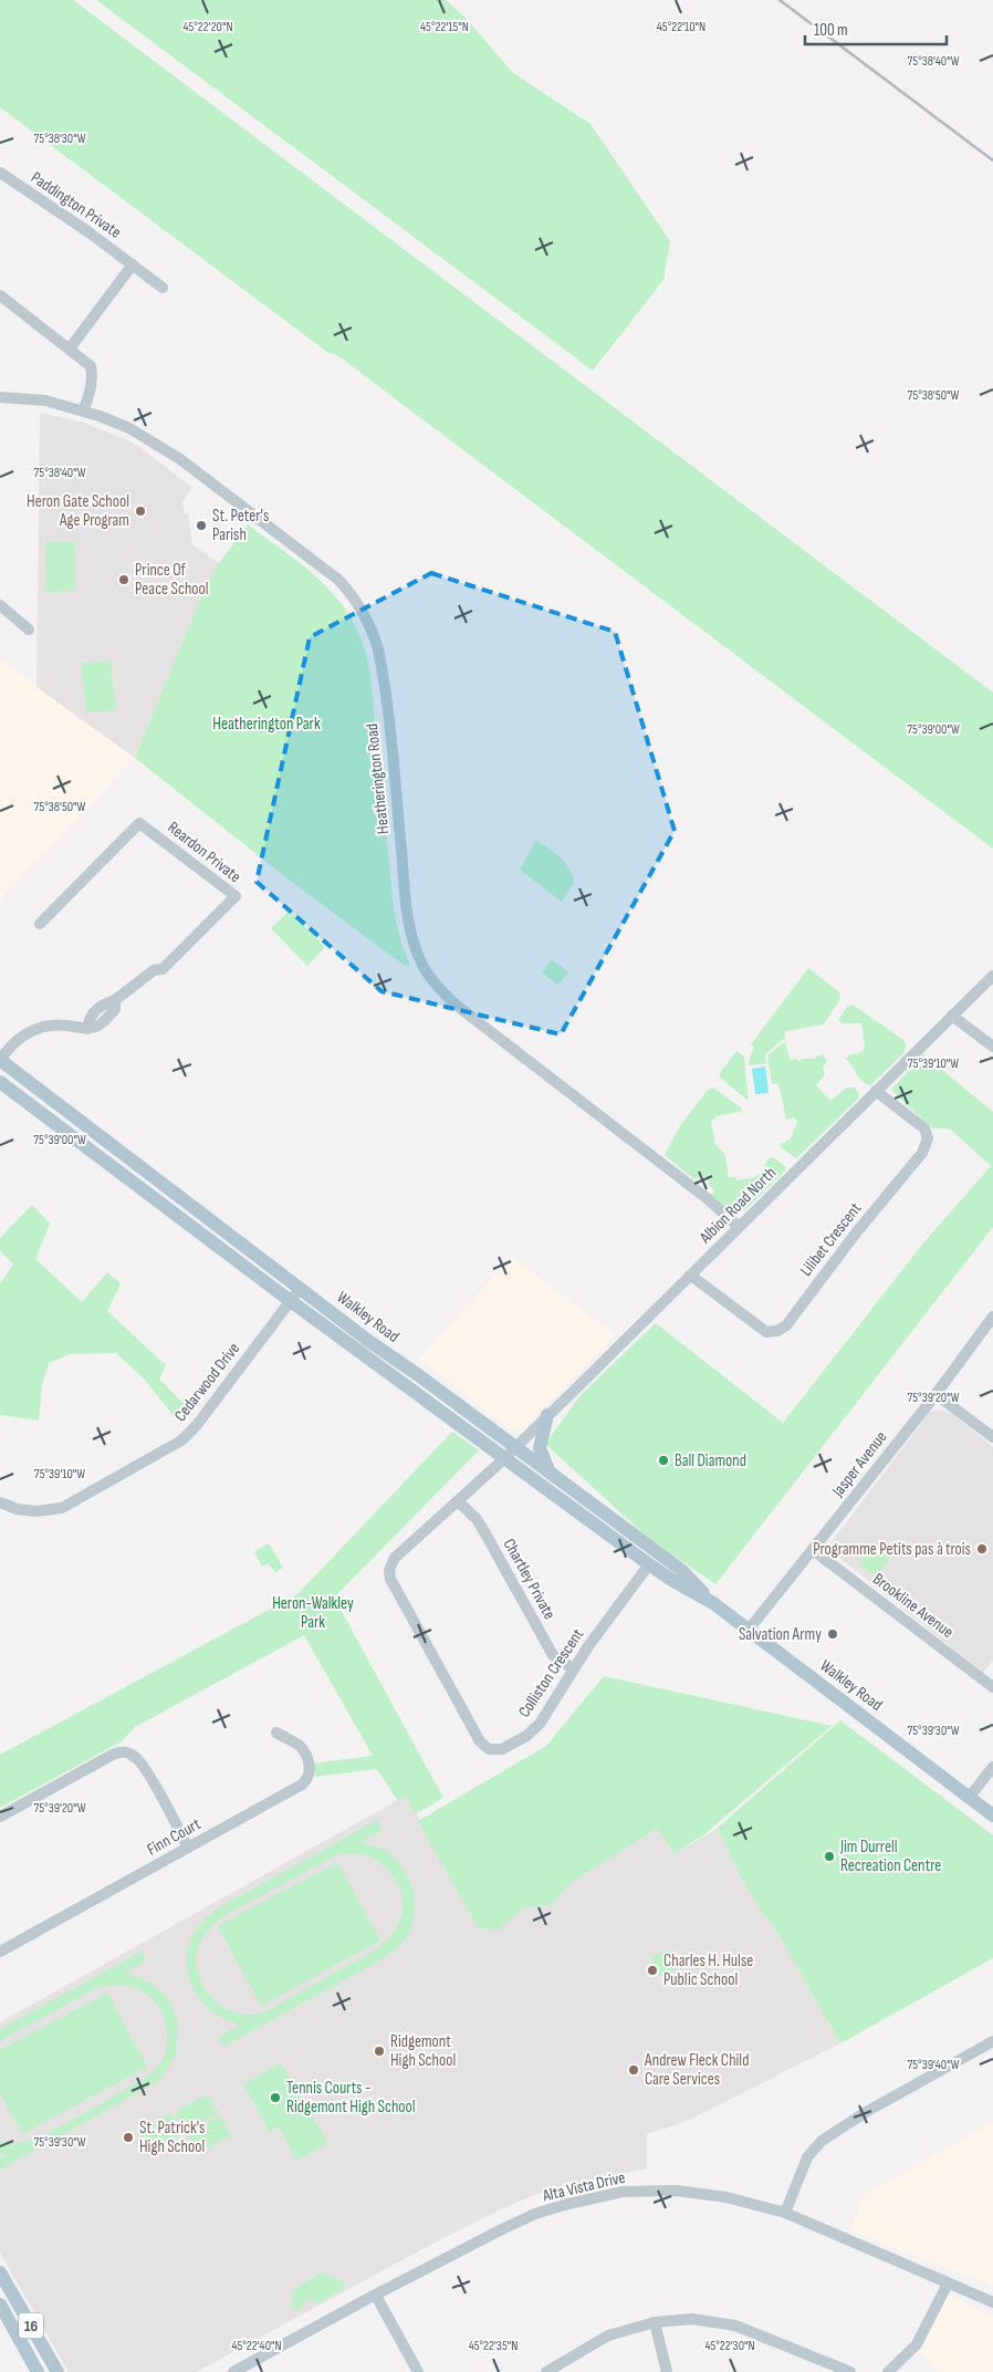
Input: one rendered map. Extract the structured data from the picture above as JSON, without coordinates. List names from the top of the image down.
{
  "streets": {
    "main road": ["Walkley Road", "16"],
    "street": [
      "Paddington Private",
      "Heatherington Road",
      "Reardon Private",
      "Albion Road North",
      "Lilibet Crescent",
      "Cedarwood Drive",
      "Jasper Avenue",
      "Chartley Private",
      "Brookline Avenue",
      "Colliston Crescent",
      "Finn Court",
      "Alta Vista Drive"
    ]
  },
  "crossings": [
    ["Heatherington Road", "Albion Road North"],
    ["Reardon Private", "Walkley Road"],
    ["Albion Road North", "Lilibet Crescent"],
    ["Albion Road North", "Walkley Road"],
    ["Albion Road North", "Colliston Crescent"],
    ["Walkley Road", "Cedarwood Drive"],
    ["Walkley Road", "Jasper Avenue"],
    ["Walkley Road", "Colliston Crescent"],
    ["Jasper Avenue", "Brookline Avenue"],
    ["Chartley Private", "Colliston Crescent"]
  ],
  "parks": ["Heatherington Park", "Heron-Walkley Park"],
  "places": [
    "Heron Gate School Age Program",
    "St. Peter's Parish",
    "Prince Of Peace School",
    "Ball Diamond",
    "Programme Petits pas à trois",
    "Salvation Army",
    "Jim Durrell Recreation Centre",
    "Charles H. Hulse Public School",
    "Ridgemont High School",
    "Andrew Fleck Child Care Services",
    "Tennis Courts - Ridgemont High School",
    "St. Patrick's High School"
  ],
  "scale_bar": "100 m",
  "coordinates": [
    "45°22'20\"N",
    "45°22'15\"N",
    "45°22'10\"N",
    "75°38'40\"W",
    "75°38'30\"W",
    "75°38'50\"W",
    "75°39'00\"W",
    "75°39'10\"W",
    "75°39'20\"W",
    "75°39'30\"W",
    "75°39'40\"W",
    "45°22'40\"N",
    "45°22'35\"N",
    "45°22'30\"N"
  ]
}
